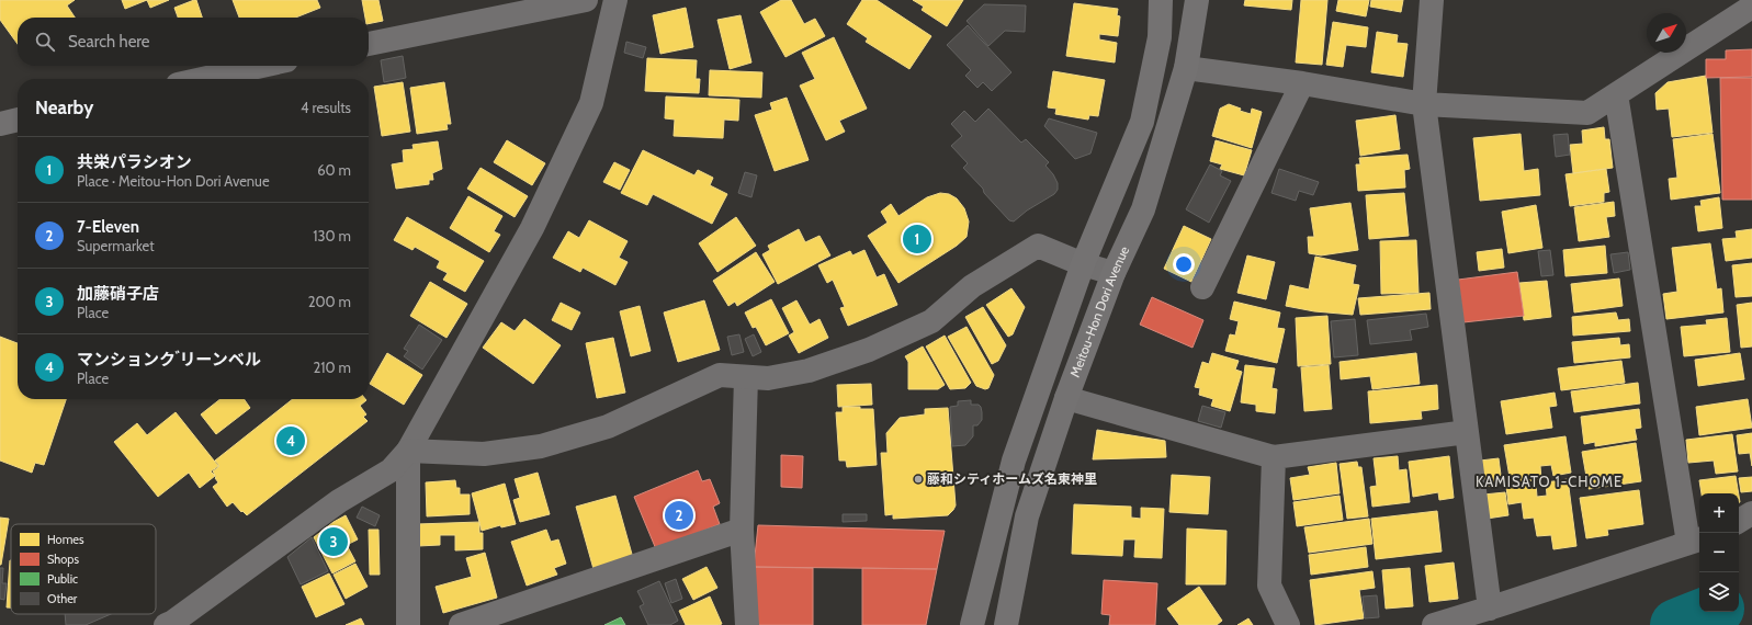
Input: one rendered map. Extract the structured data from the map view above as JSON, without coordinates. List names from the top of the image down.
{
  "streets": {
    "main road": ["Meitou-Hon Dori Avenue"]
  },
  "districts": ["KAMISATO 1-CHOME"],
  "places": ["藤和シティホームズ名東神里"],
  "legend": [
    "Homes",
    "Shops",
    "Public",
    "Other"
  ],
  "north": "top right",
  "page": {
    "search": "Search here",
    "heading": ["Nearby", "4 results"],
    "list": [
      {
        "mark": "1",
        "name": "共栄パラシオン",
        "note": "Place · Meitou-Hon Dori Avenue",
        "value": "60 m"
      },
      {
        "mark": "2",
        "name": "7-Eleven",
        "note": "Supermarket",
        "value": "130 m"
      },
      {
        "mark": "3",
        "name": "加藤硝子店",
        "note": "Place",
        "value": "200 m"
      },
      {
        "mark": "4",
        "name": "マンションク ゙リーンベル",
        "note": "Place",
        "value": "210 m"
      }
    ],
    "pins": [
      "1",
      "4",
      "2",
      "3"
    ],
    "map_buttons": ["+", "−"]
  }
}
